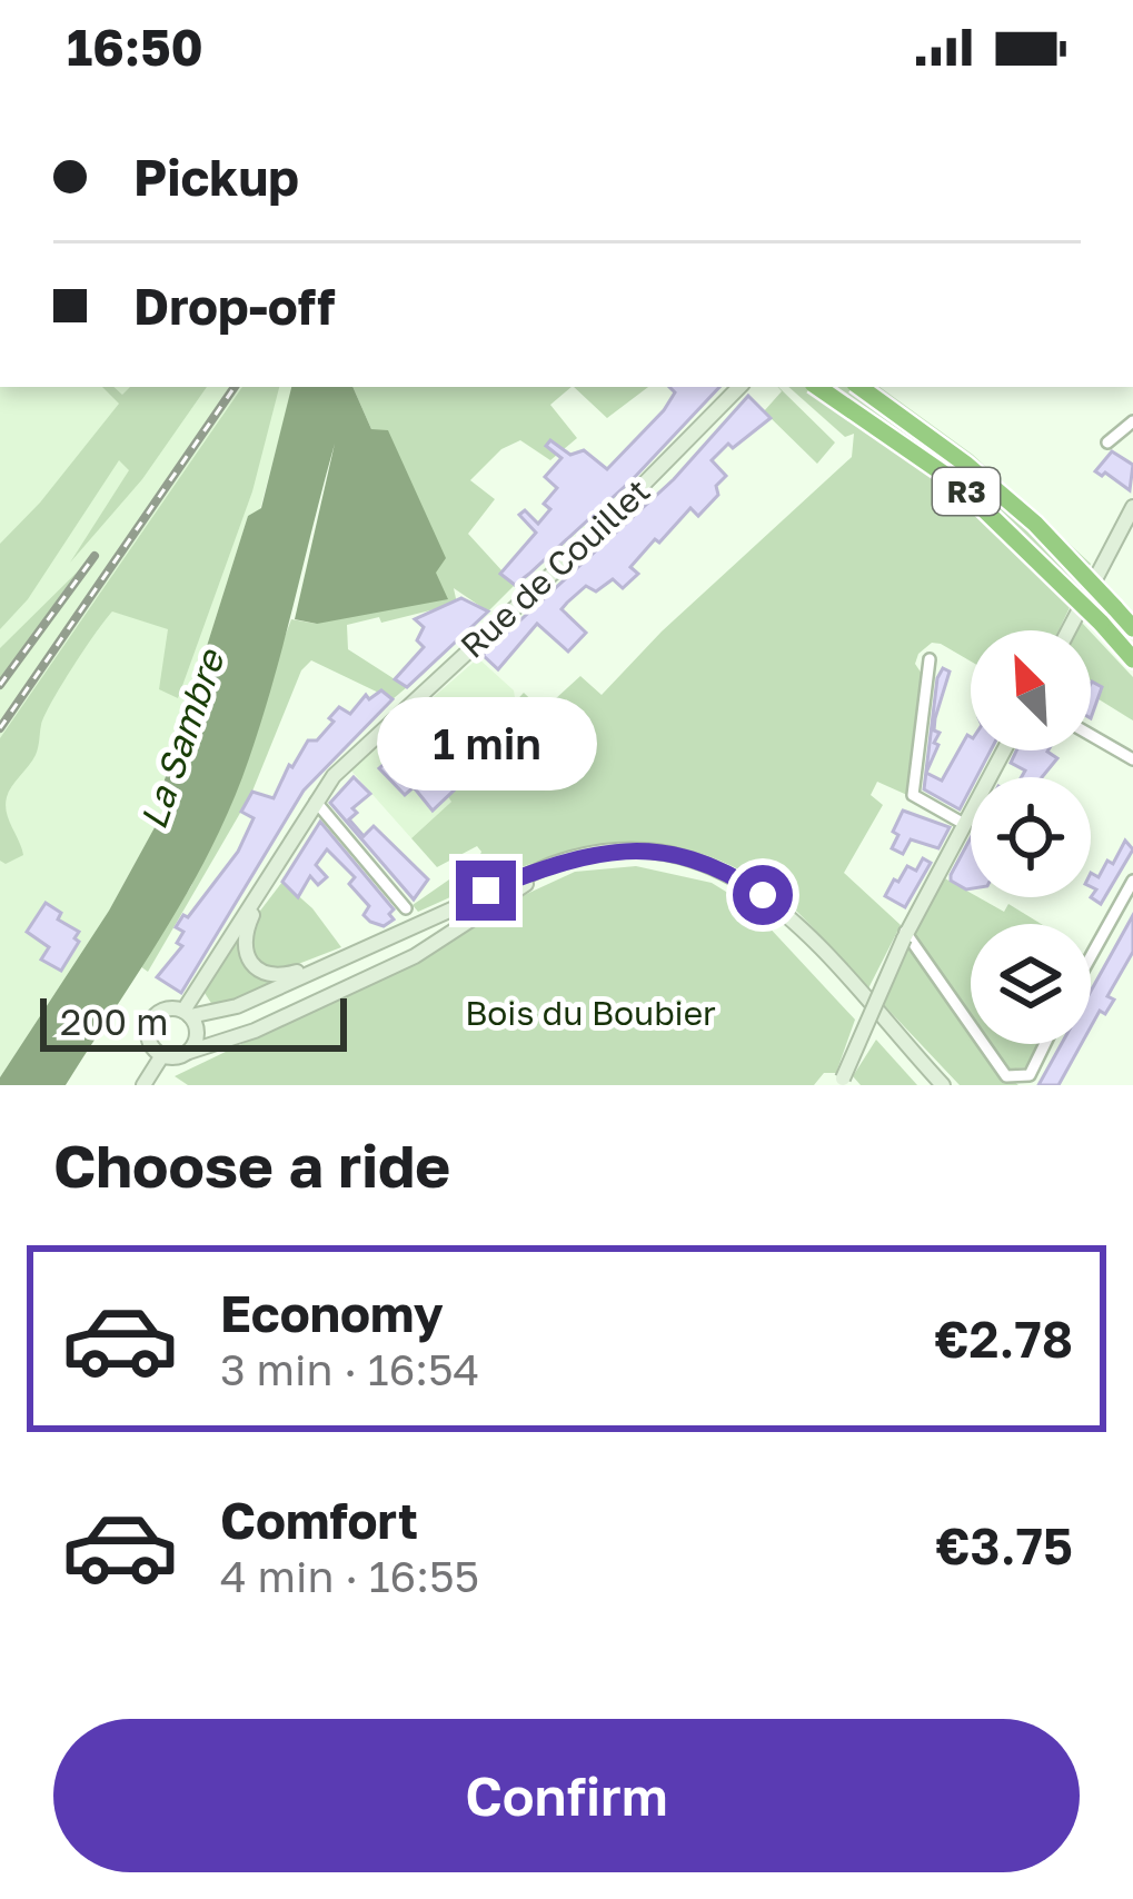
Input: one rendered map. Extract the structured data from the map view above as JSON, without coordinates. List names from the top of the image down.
{
  "streets": {
    "highway": ["R3"],
    "main road": ["Rue de Couillet"]
  },
  "water": ["La Sambre"],
  "parks": ["Bois du Boubier"],
  "scale_bar": "200 m",
  "north": "top left",
  "page": {
    "status": "16:50",
    "banner": ["Pickup", "Drop-off"],
    "bubble": "1 min",
    "scale": "200 m",
    "heading": "Choose a ride",
    "list": [
      {
        "name": "Economy",
        "note": "3 min · 16:54",
        "value": "€2.78"
      },
      {
        "name": "Comfort",
        "note": "4 min · 16:55",
        "value": "€3.75"
      }
    ],
    "buttons": "Confirm"
  }
}
